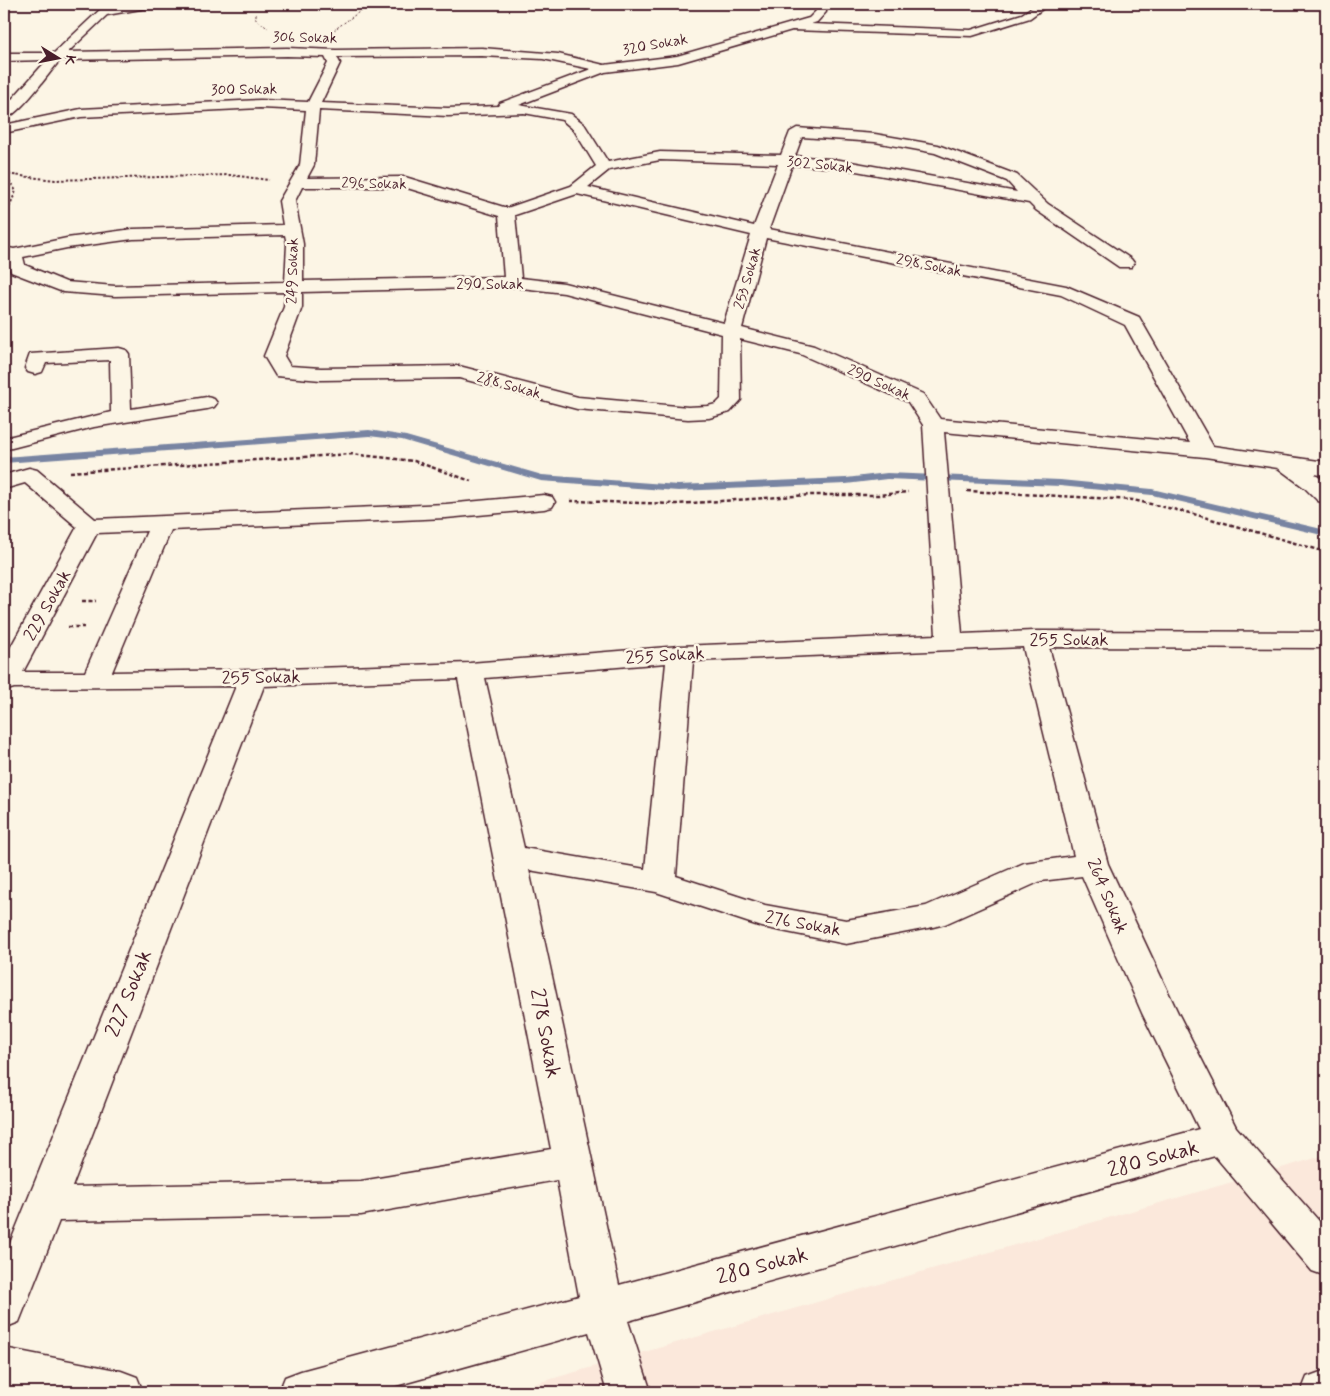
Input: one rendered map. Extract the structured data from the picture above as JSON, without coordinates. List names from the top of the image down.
{
  "streets": {
    "street": [
      "306 Sokak",
      "320 Sokak",
      "300 Sokak",
      "302 Sokak",
      "296 Sokak",
      "298 Sokak",
      "249 Sokak",
      "253 Sokak",
      "290 Sokak",
      "288 Sokak",
      "229 Sokak",
      "255 Sokak",
      "264 Sokak",
      "276 Sokak",
      "227 Sokak",
      "278 Sokak",
      "280 Sokak"
    ]
  },
  "crossings": [
    ["306 Sokak", "320 Sokak"],
    ["306 Sokak", "249 Sokak"],
    ["320 Sokak", "300 Sokak"],
    ["300 Sokak", "249 Sokak"],
    ["302 Sokak", "253 Sokak"],
    ["296 Sokak", "249 Sokak"],
    ["298 Sokak", "253 Sokak"],
    ["249 Sokak", "290 Sokak"],
    ["249 Sokak", "288 Sokak"],
    ["253 Sokak", "290 Sokak"],
    ["253 Sokak", "288 Sokak"],
    ["229 Sokak", "255 Sokak"],
    ["255 Sokak", "264 Sokak"],
    ["255 Sokak", "227 Sokak"],
    ["255 Sokak", "278 Sokak"],
    ["264 Sokak", "276 Sokak"],
    ["264 Sokak", "280 Sokak"],
    ["276 Sokak", "278 Sokak"],
    ["278 Sokak", "280 Sokak"]
  ],
  "north": "right"
}
